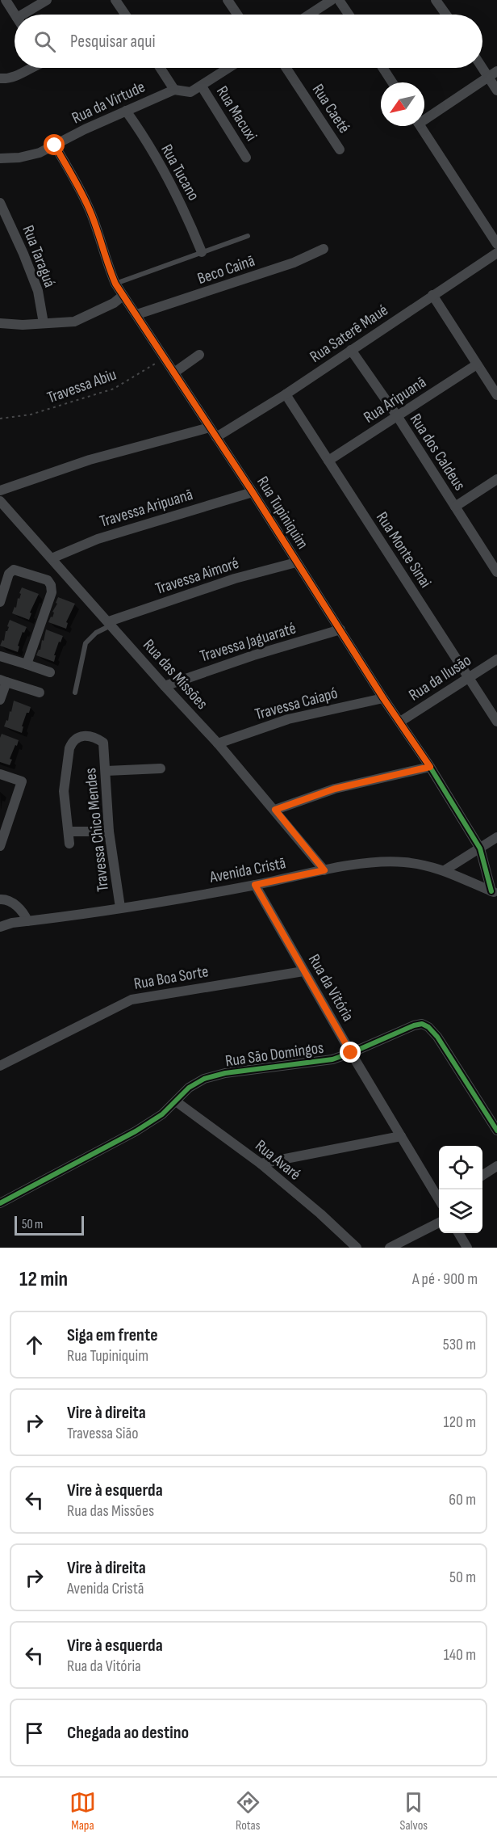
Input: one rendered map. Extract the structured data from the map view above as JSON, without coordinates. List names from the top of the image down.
{
  "streets": {
    "street": [
      "Rua da Virtude",
      "Rua Caeté",
      "Rua Macuxi",
      "Rua Tucano",
      "Rua Taraguá",
      "Beco Cainã",
      "Rua Saterê Maué",
      "Rua Aripuanã",
      "Rua dos Caldeus",
      "Travessa Aripuanã",
      "Rua Tupiniquim",
      "Rua Monte Sinai",
      "Travessa Aimoré",
      "Travessa Jaguaraté",
      "Rua das Missões",
      "Rua da Ilusão",
      "Travessa Caiapó",
      "Travessa Chico Mendes",
      "Avenida Cristã",
      "Rua Boa Sorte",
      "Rua da Vitória",
      "Rua São Domingos",
      "Rua Avaré"
    ],
    "path": ["Travessa Abiu"]
  },
  "crossings": [
    ["Rua da Virtude", "Rua Tucano"],
    ["Rua da Virtude", "Rua Tupiniquim"],
    ["Beco Cainã", "Rua Tupiniquim"],
    ["Rua Saterê Maué", "Rua dos Caldeus"],
    ["Rua Saterê Maué", "Rua Tupiniquim"],
    ["Rua Saterê Maué", "Rua Monte Sinai"],
    ["Travessa Abiu", "Rua Tupiniquim"],
    ["Rua Aripuanã", "Rua dos Caldeus"],
    ["Rua Aripuanã", "Rua Monte Sinai"],
    ["Travessa Aripuanã", "Rua Tupiniquim"],
    ["Travessa Aripuanã", "Rua das Missões"],
    ["Rua Tupiniquim", "Travessa Aimoré"],
    ["Rua Tupiniquim", "Travessa Jaguaraté"],
    ["Rua Tupiniquim", "Rua da Ilusão"],
    ["Rua Tupiniquim", "Travessa Caiapó"],
    ["Rua Tupiniquim", "Avenida Cristã"],
    ["Rua Monte Sinai", "Rua da Ilusão"],
    ["Travessa Aimoré", "Rua das Missões"],
    ["Travessa Jaguaraté", "Rua das Missões"],
    ["Rua das Missões", "Travessa Caiapó"],
    ["Rua das Missões", "Avenida Cristã"],
    ["Travessa Chico Mendes", "Avenida Cristã"],
    ["Avenida Cristã", "Rua da Vitória"],
    ["Rua Boa Sorte", "Rua da Vitória"],
    ["Rua da Vitória", "Rua São Domingos"],
    ["Rua São Domingos", "Rua Avaré"]
  ],
  "scale_bar": "50 m",
  "north": "bottom left",
  "page": {
    "search": "Pesquisar aqui",
    "scale": "50 m",
    "heading": ["12 min", "A pé · 900 m"],
    "list": [
      ["Siga em frente", "Rua Tupiniquim", "530 m"],
      ["Vire à direita", "Travessa Sião", "120 m"],
      ["Vire à esquerda", "Rua das Missões", "60 m"],
      ["Vire à direita", "Avenida Cristã", "50 m"],
      ["Vire à esquerda", "Rua da Vitória", "140 m"],
      "Chegada ao destino"
    ],
    "nav": ["Mapa", "Rotas", "Salvos"]
  }
}
